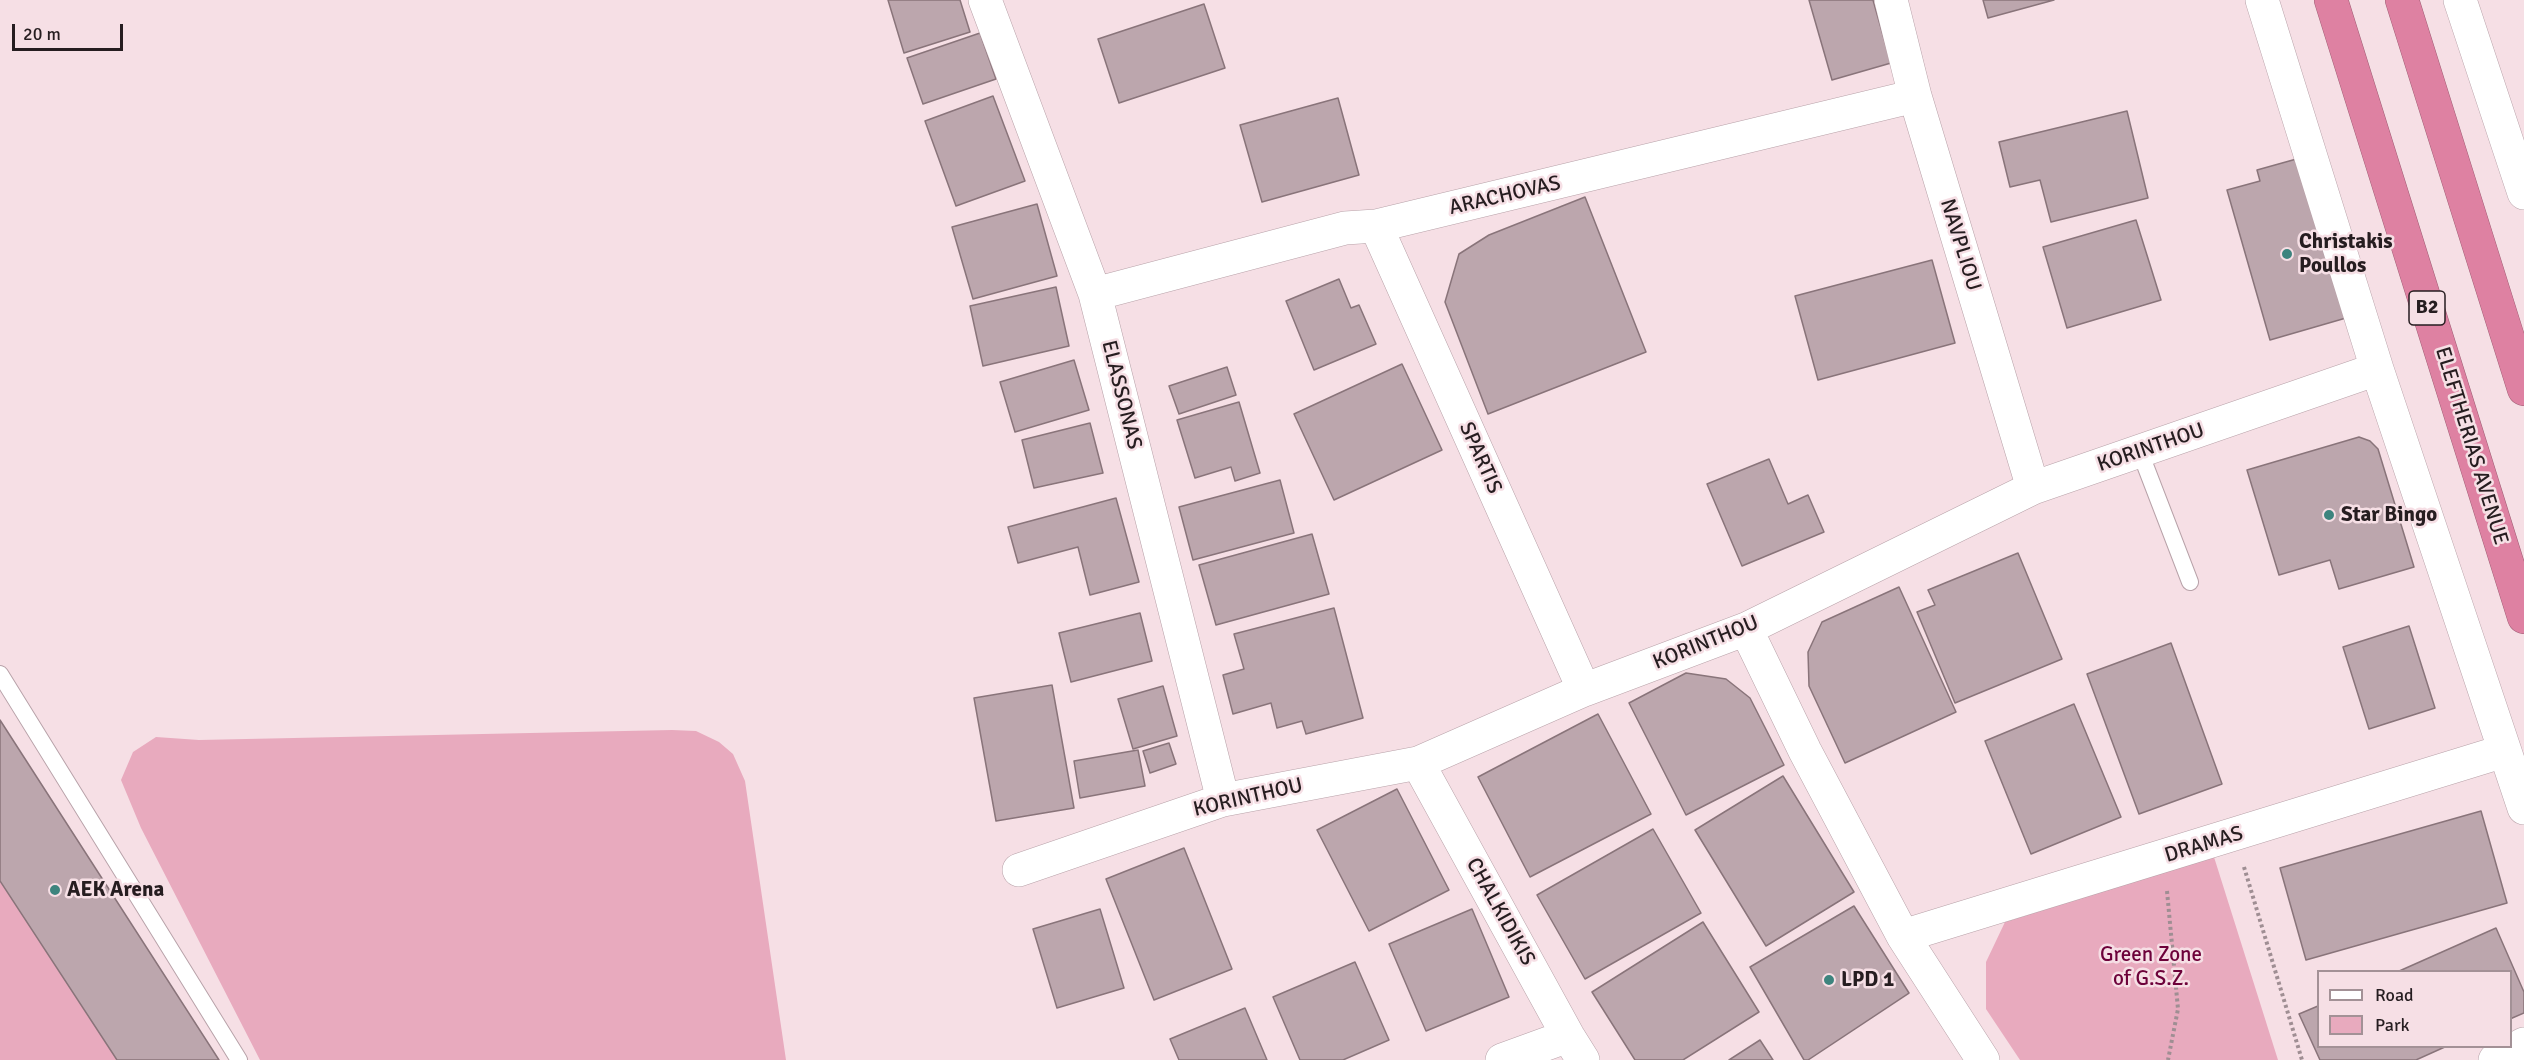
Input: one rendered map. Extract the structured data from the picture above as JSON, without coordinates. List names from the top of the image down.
{
  "streets": {
    "highway": ["B2", "ELEFTHERIAS AVENUE"],
    "street": [
      "ARACHOVAS",
      "NAVPLIOU",
      "ELASSONAS",
      "KORINTHOU",
      "SPARTIS",
      "DRAMAS",
      "CHALKIDIKIS"
    ]
  },
  "crossings": [
    ["ARACHOVAS", "NAVPLIOU"],
    ["ARACHOVAS", "ELASSONAS"],
    ["ARACHOVAS", "SPARTIS"],
    ["NAVPLIOU", "KORINTHOU"],
    ["ELASSONAS", "KORINTHOU"],
    ["KORINTHOU", "SPARTIS"],
    ["KORINTHOU", "CHALKIDIKIS"]
  ],
  "parks": ["Green Zone of G.S.Z."],
  "places": [
    "Christakis Poullos",
    "Star Bingo",
    "AEK Arena",
    "LPD 1"
  ],
  "legend": ["Road", "Park"],
  "scale_bar": "20 m"
}
